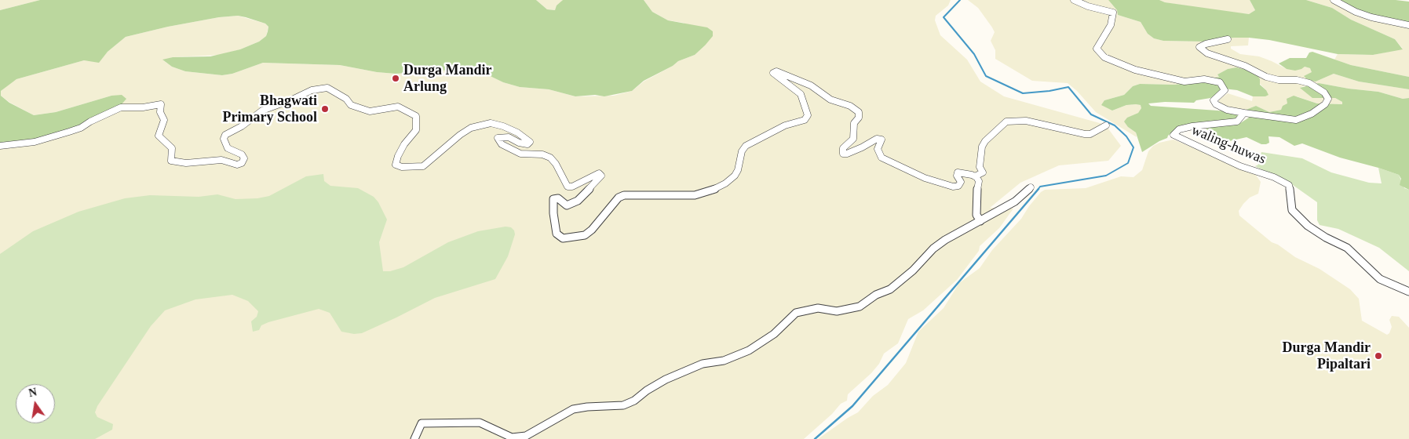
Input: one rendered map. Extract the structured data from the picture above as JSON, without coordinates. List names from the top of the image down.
{
  "streets": {
    "street": ["waling-huwas"]
  },
  "places": ["Durga Mandir Arlung", "Bhagwati Primary School", "Durga Mandir Pipaltari"],
  "north": "top"
}
